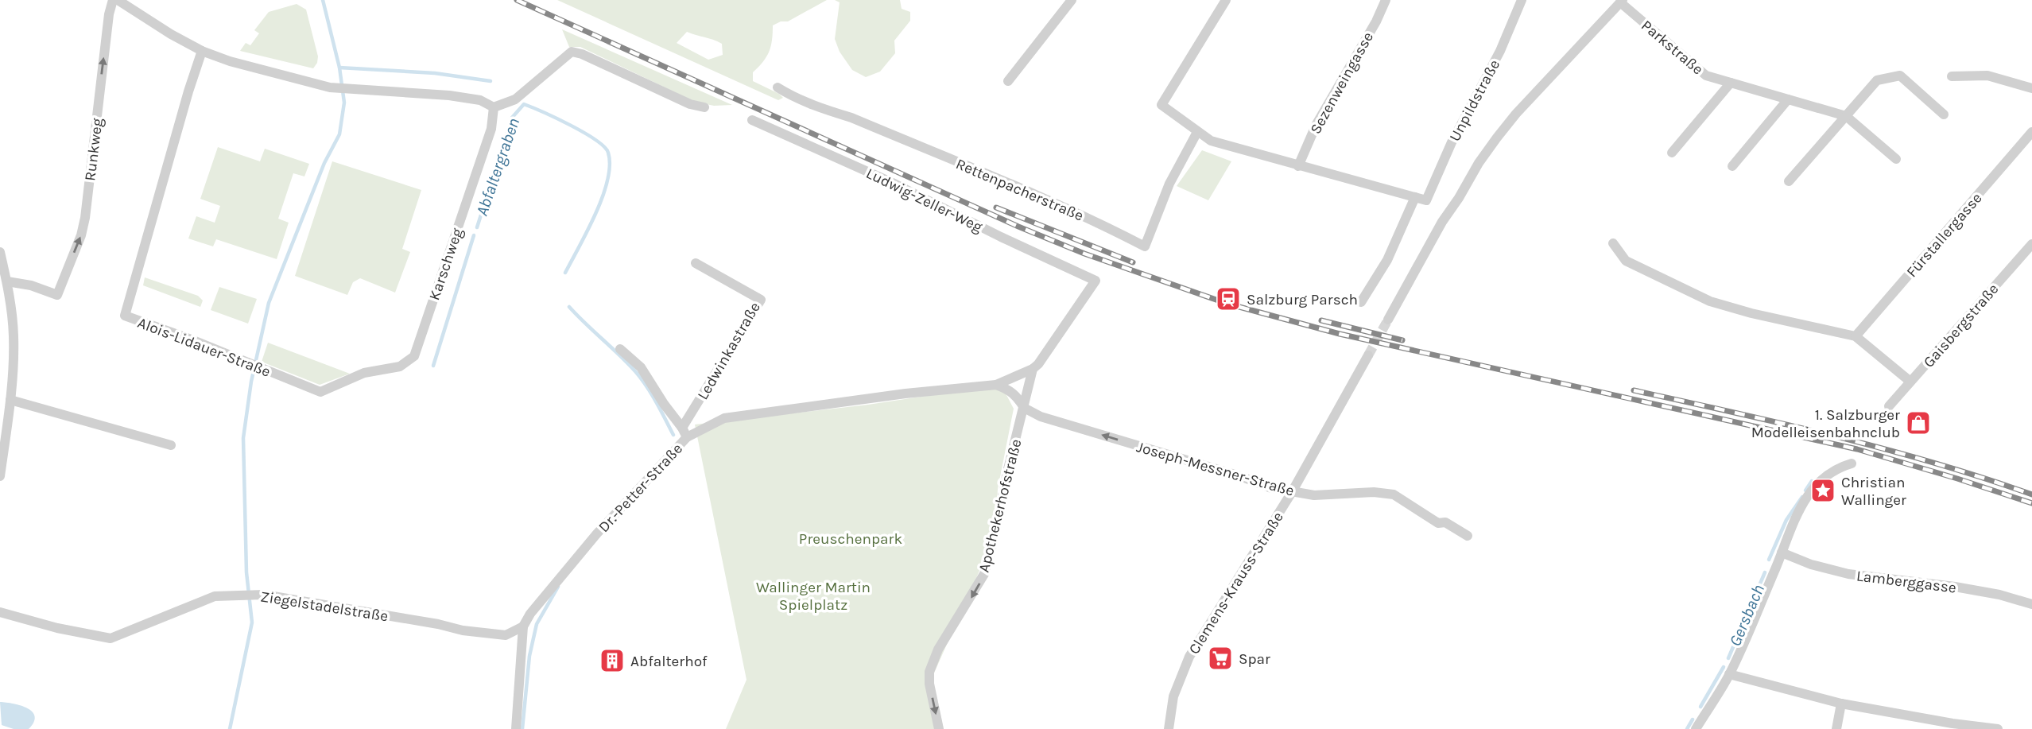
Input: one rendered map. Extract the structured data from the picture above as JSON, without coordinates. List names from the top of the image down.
{
  "streets": {
    "street": [
      "Parkstraße",
      "Sezenweingasse",
      "Unpildstraße",
      "Runkweg",
      "Rettenpacherstraße",
      "Ludwig-Zeller-Weg",
      "Fürstallergasse",
      "Karschweg",
      "Gaisbergstraße",
      "Alois-Lidauer-Straße",
      "Ledwinkastraße",
      "Joseph-Messner-Straße",
      "Dr.-Petter-Straße",
      "Apothekerhofstraße",
      "Lamberggasse",
      "Clemens-Krauss-Straße",
      "Ziegelstadelstraße"
    ]
  },
  "crossings": [
    ["Ludwig-Zeller-Weg", "Dr.-Petter-Straße"],
    ["Karschweg", "Alois-Lidauer-Straße"],
    ["Ledwinkastraße", "Dr.-Petter-Straße"],
    ["Joseph-Messner-Straße", "Apothekerhofstraße"],
    ["Joseph-Messner-Straße", "Clemens-Krauss-Straße"],
    ["Dr.-Petter-Straße", "Apothekerhofstraße"],
    ["Dr.-Petter-Straße", "Ziegelstadelstraße"]
  ],
  "one_way": ["Runkweg", "Joseph-Messner-Straße", "Apothekerhofstraße"],
  "water": ["Abfaltergraben", "Gersbach"],
  "parks": ["Preuschenpark", "Wallinger Martin Spielplatz"],
  "places": {
    "station": ["Salzburg Parsch"],
    "shop": ["1. Salzburger Modelleisenbahnclub"],
    "place": ["Christian Wallinger"],
    "supermarket": ["Spar"],
    "building": ["Abfalterhof"]
  }
}
